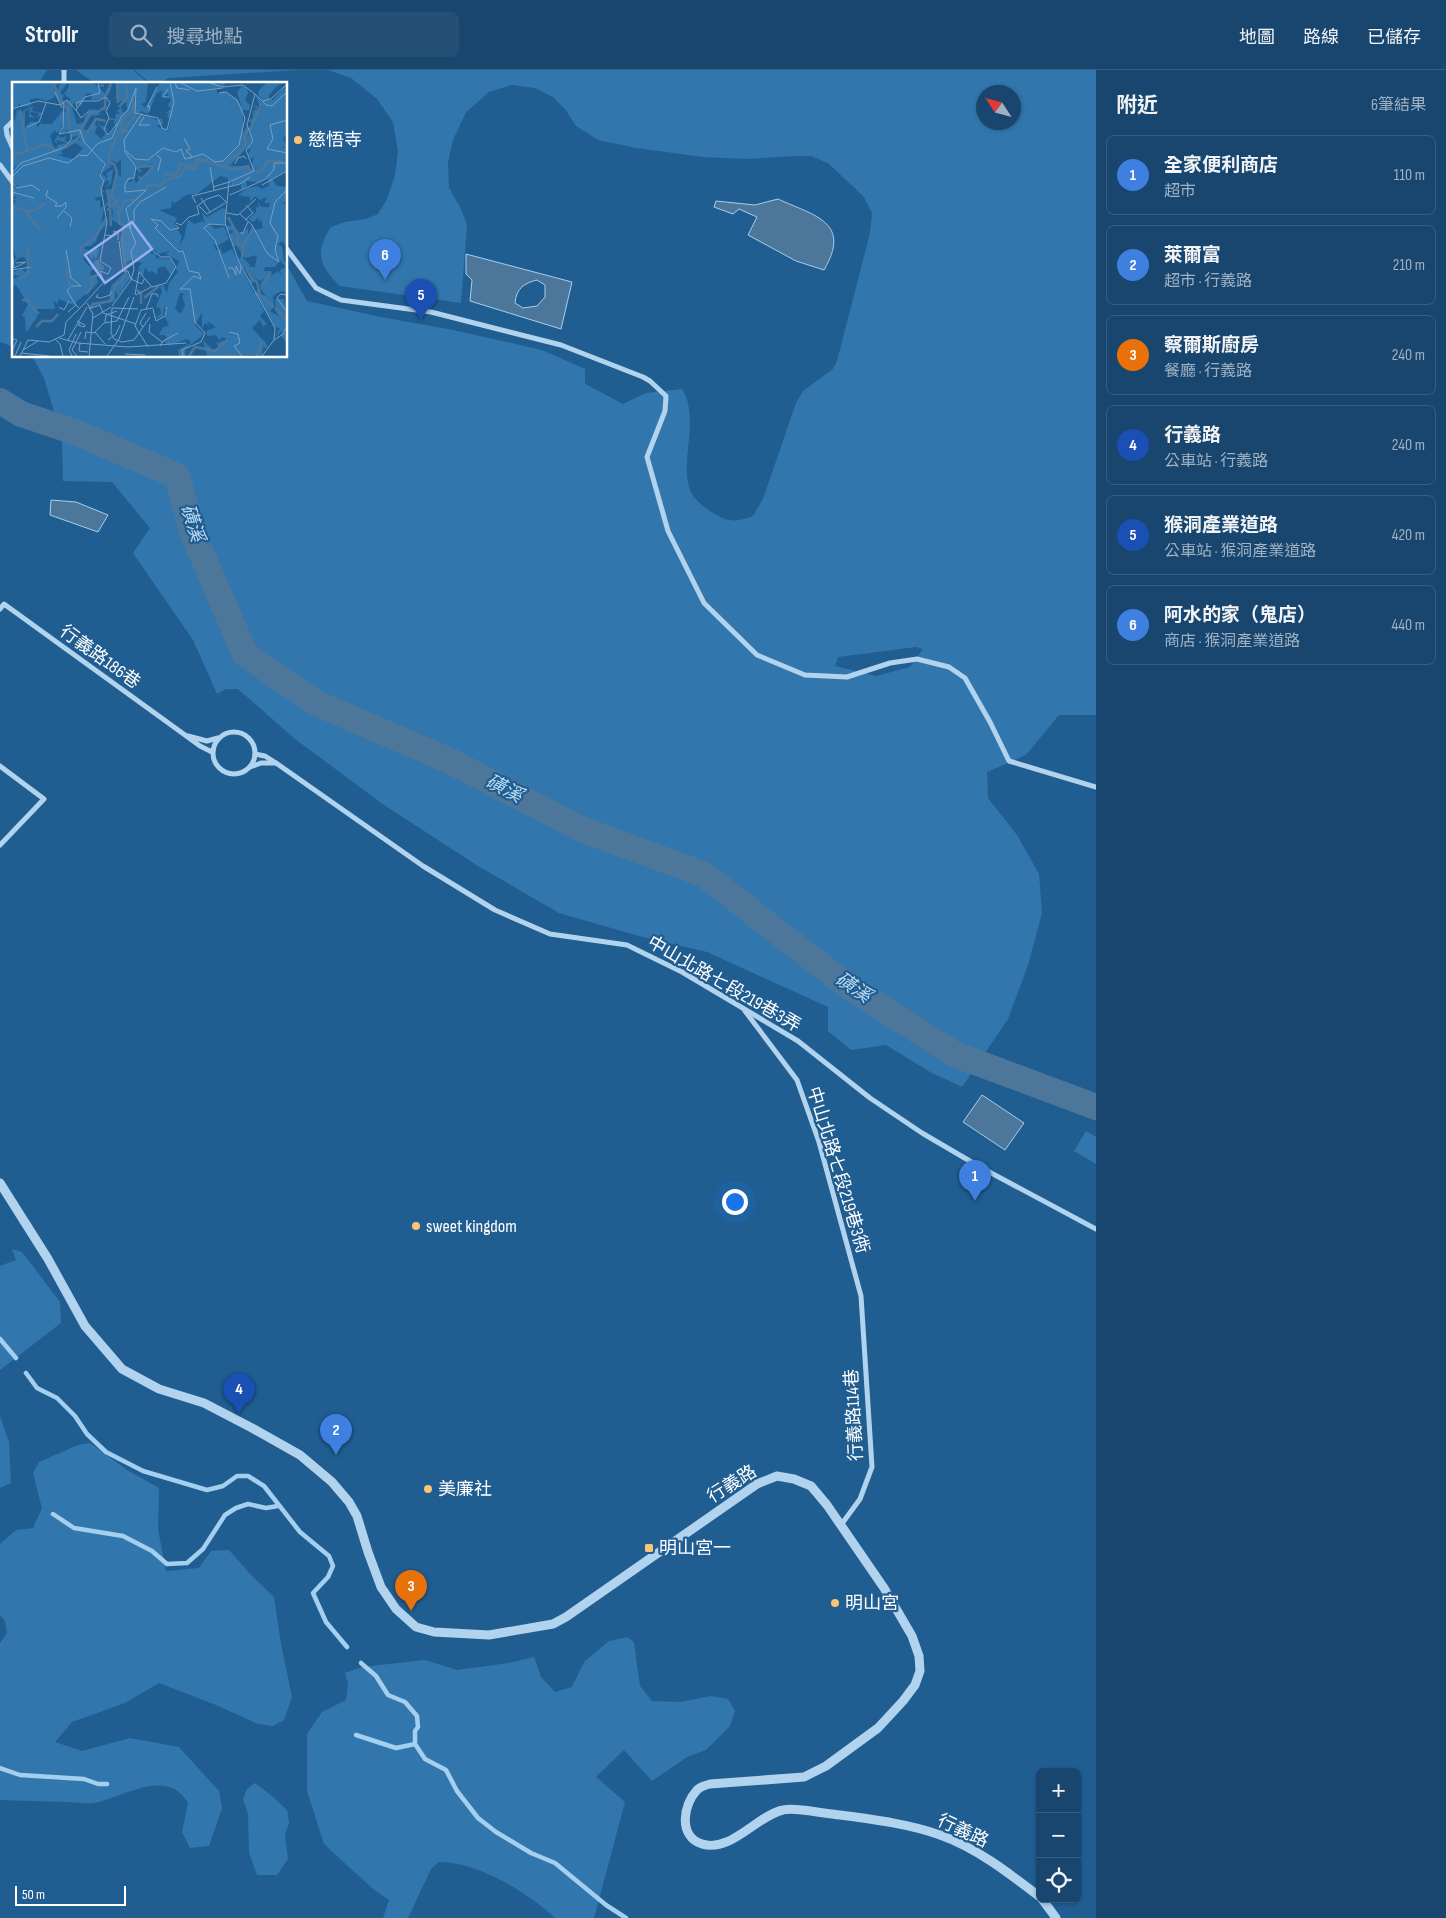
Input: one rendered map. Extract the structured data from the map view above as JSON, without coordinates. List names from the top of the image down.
{
  "streets": {
    "street": [
      "行義路186巷",
      "中山北路七段219巷3弄",
      "中山北路七段219巷3衖",
      "行義路114巷",
      "行義路"
    ]
  },
  "crossings": [
    ["行義路186巷", "中山北路七段219巷3弄"],
    ["中山北路七段219巷3弄", "中山北路七段219巷3衖"],
    ["中山北路七段219巷3衖", "行義路114巷"],
    ["行義路114巷", "行義路"]
  ],
  "water": ["磺溪"],
  "places": {
    "other": [
      "慈悟寺",
      "sweet kingdom",
      "美廉社",
      "明山宮"
    ],
    "transit": ["明山宮一"]
  },
  "scale_bar": "50 m",
  "north": "top left",
  "page": {
    "header": "Strollr",
    "search": "搜尋地點",
    "nav": ["地圖", "路線", "已儲存"],
    "heading": ["附近", "6筆結果"],
    "list": [
      {
        "mark": "1",
        "name": "全家便利商店",
        "note": "超市",
        "value": "110 m"
      },
      {
        "mark": "2",
        "name": "萊爾富",
        "note": "超市 · 行義路",
        "value": "210 m"
      },
      {
        "mark": "3",
        "name": "察爾斯廚房",
        "note": "餐廳 · 行義路",
        "value": "240 m"
      },
      {
        "mark": "4",
        "name": "行義路",
        "note": "公車站 · 行義路",
        "value": "240 m"
      },
      {
        "mark": "5",
        "name": "猴洞產業道路",
        "note": "公車站 · 猴洞產業道路",
        "value": "420 m"
      },
      {
        "mark": "6",
        "name": "阿水的家（鬼店）",
        "note": "商店 · 猴洞產業道路",
        "value": "440 m"
      }
    ],
    "pins": [
      "6",
      "5",
      "1",
      "4",
      "2",
      "3"
    ],
    "map_buttons": ["+", "−"],
    "scale": "50 m"
  }
}
